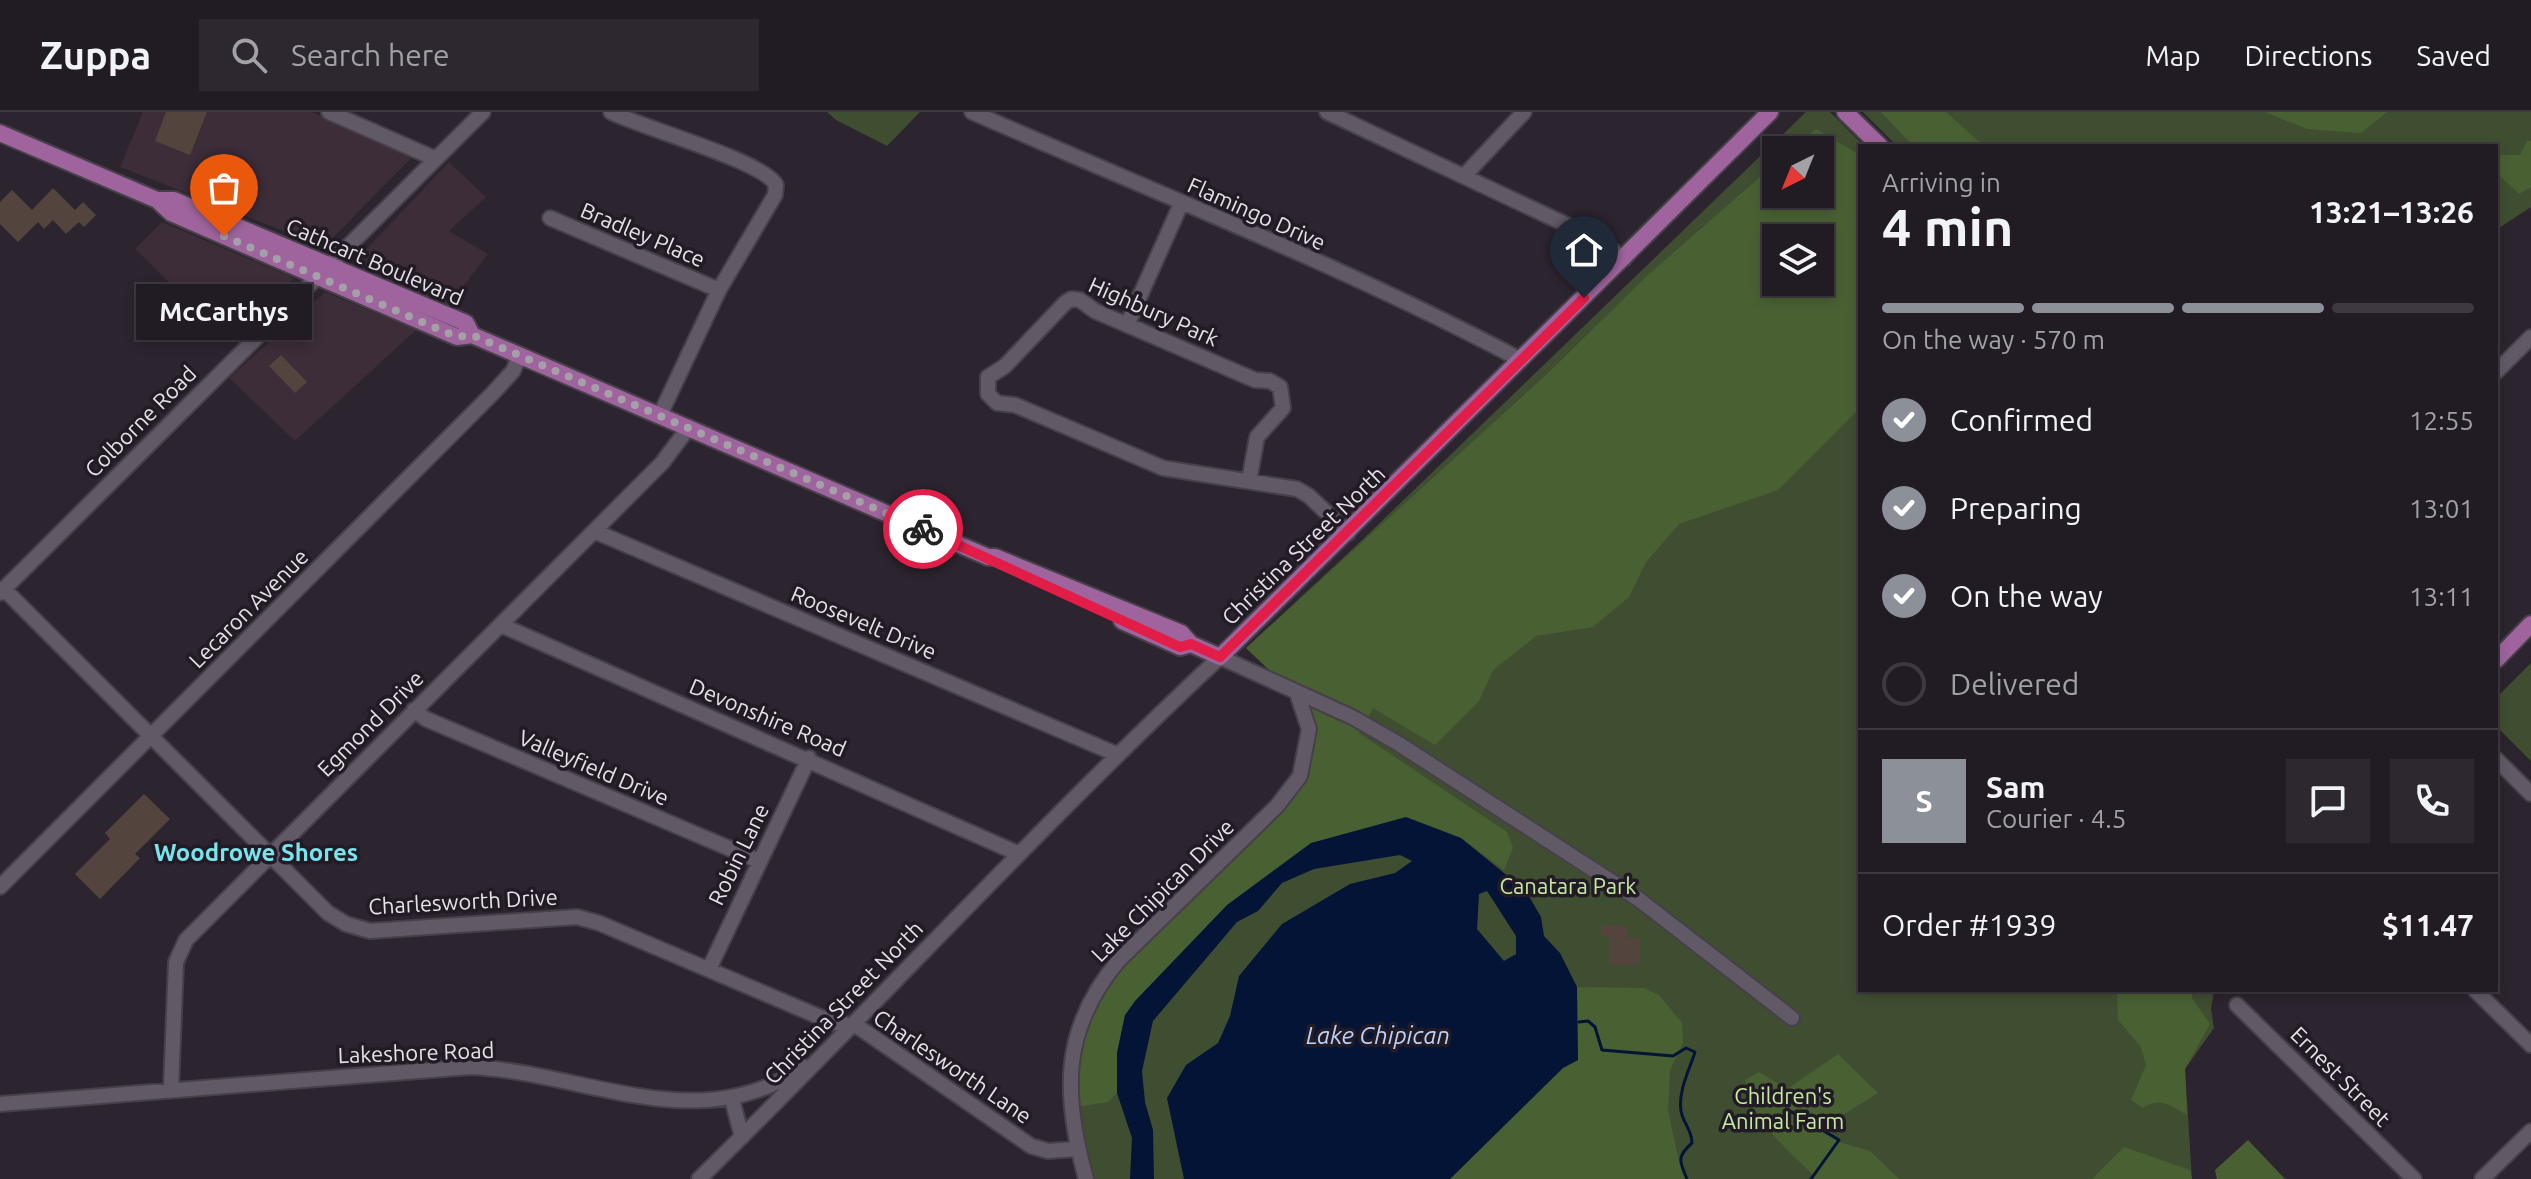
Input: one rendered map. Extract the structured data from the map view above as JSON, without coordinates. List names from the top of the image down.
{
  "streets": {
    "main road": ["Cathcart Boulevard", "Christina Street North"],
    "street": [
      "Flamingo Drive",
      "Bradley Place",
      "Highbury Park",
      "Colborne Road",
      "Lecaron Avenue",
      "Roosevelt Drive",
      "Devonshire Road",
      "Egmond Drive",
      "Valleyfield Drive",
      "Robin Lane",
      "Lake Chipican Drive",
      "Charlesworth Drive",
      "Lakeshore Road",
      "Charlesworth Lane",
      "Ernest Street"
    ]
  },
  "crossings": [
    ["Flamingo Drive", "Christina Street North"],
    ["Cathcart Boulevard", "Colborne Road"],
    ["Cathcart Boulevard", "Christina Street North"],
    ["Cathcart Boulevard", "Lecaron Avenue"],
    ["Cathcart Boulevard", "Egmond Drive"],
    ["Highbury Park", "Christina Street North"],
    ["Colborne Road", "Charlesworth Drive"],
    ["Christina Street North", "Roosevelt Drive"],
    ["Christina Street North", "Devonshire Road"],
    ["Christina Street North", "Charlesworth Drive"],
    ["Christina Street North", "Lakeshore Road"],
    ["Christina Street North", "Charlesworth Lane"],
    ["Lecaron Avenue", "Charlesworth Drive"],
    ["Roosevelt Drive", "Egmond Drive"],
    ["Devonshire Road", "Egmond Drive"],
    ["Devonshire Road", "Robin Lane"],
    ["Egmond Drive", "Valleyfield Drive"],
    ["Egmond Drive", "Charlesworth Drive"],
    ["Egmond Drive", "Lakeshore Road"],
    ["Valleyfield Drive", "Robin Lane"],
    ["Robin Lane", "Charlesworth Drive"],
    ["Lake Chipican Drive", "Charlesworth Lane"],
    ["Charlesworth Drive", "Charlesworth Lane"]
  ],
  "districts": ["Woodrowe Shores"],
  "water": ["Lake Chipican"],
  "parks": ["Canatara Park", "Children's Animal Farm"],
  "places": ["McCarthys"],
  "north": "bottom left",
  "page": {
    "header": "Zuppa",
    "search": "Search here",
    "nav": ["Map", "Directions", "Saved"],
    "heading": ["4 min", "Arriving in", "13:21–13:26"],
    "panel": [
      "Sam",
      "Courier · 4.5",
      "Order #1939",
      "$11.47"
    ],
    "bar": "On the way · 570 m",
    "bubble": "McCarthys",
    "list": [
      ["Confirmed", "12:55"],
      ["Preparing", "13:01"],
      ["On the way", "13:11"],
      "Delivered"
    ],
    "round": "S"
  }
}
